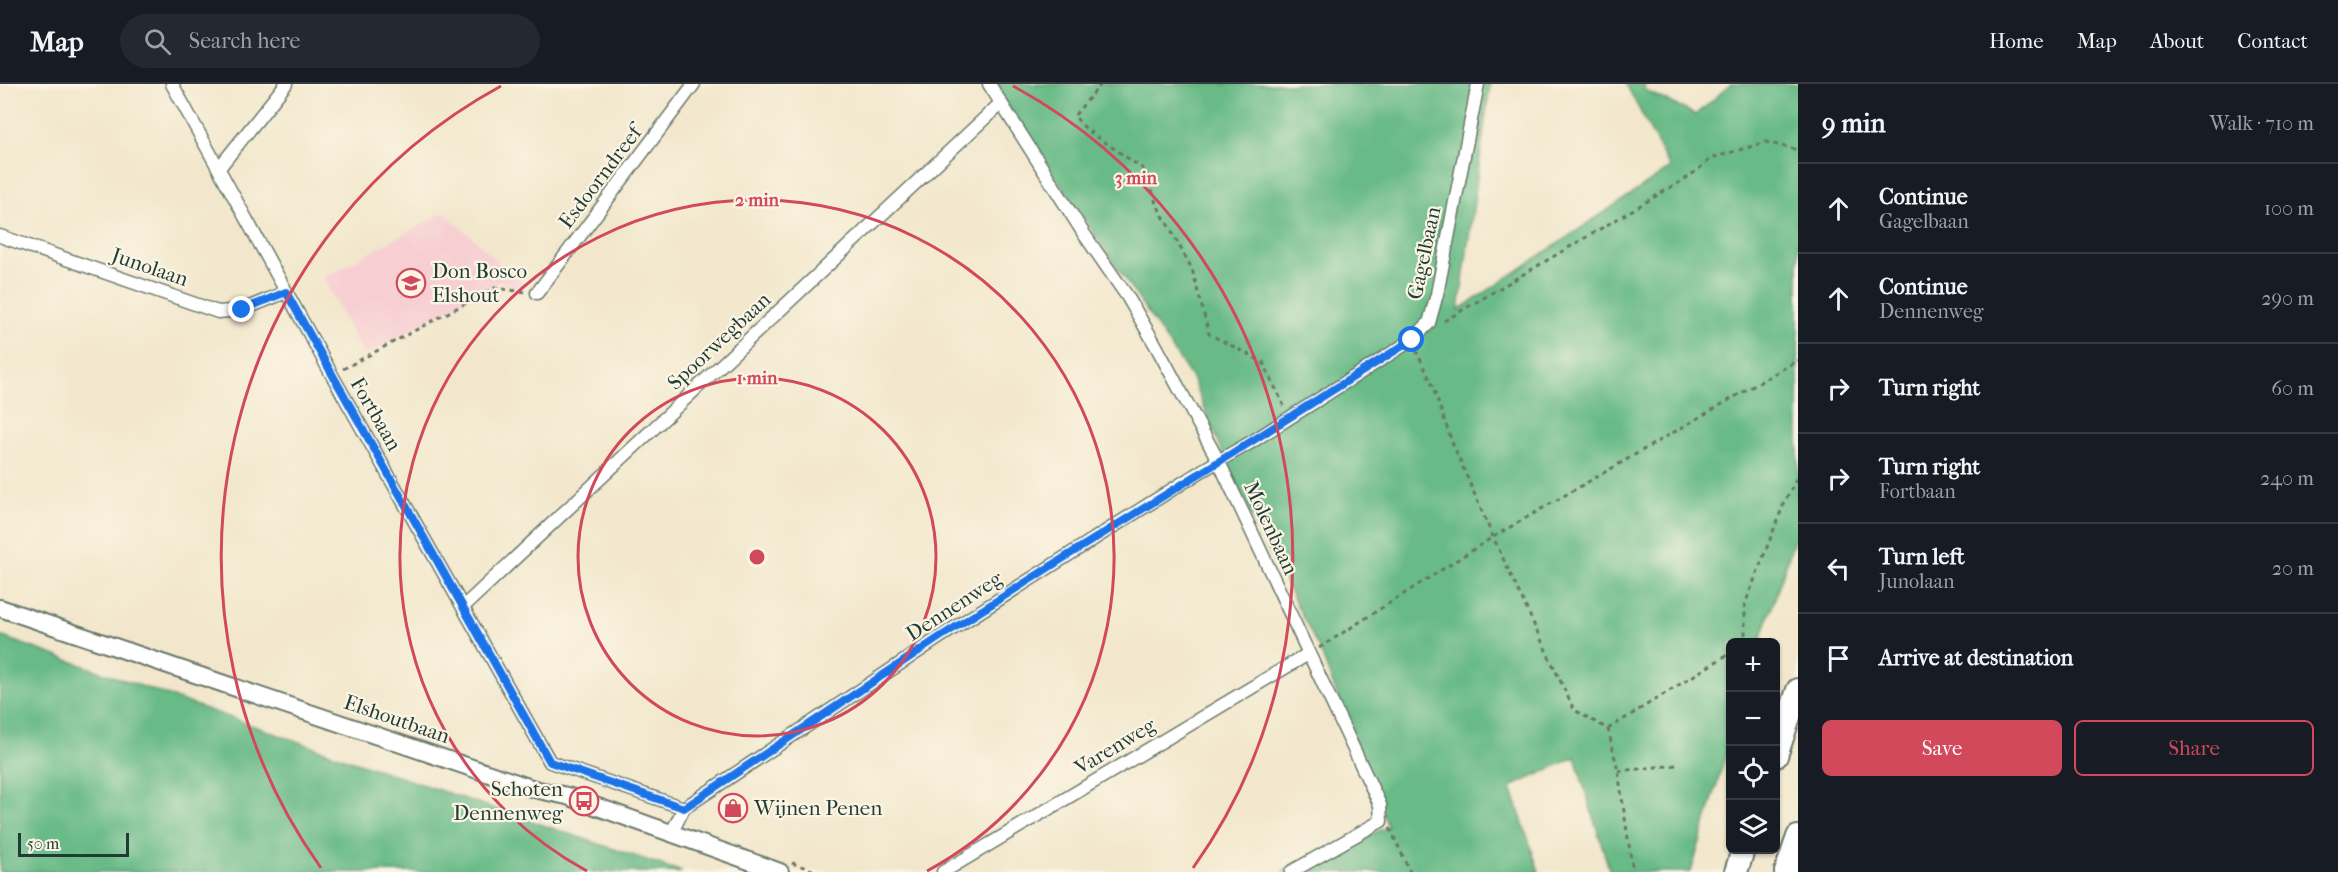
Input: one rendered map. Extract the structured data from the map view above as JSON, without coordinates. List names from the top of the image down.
{
  "streets": {
    "main road": ["Elshoutbaan"],
    "street": [
      "Esdoorndreef",
      "Gagelbaan",
      "Junolaan",
      "Spoorwegbaan",
      "Fortbaan",
      "Molenbaan",
      "Dennenweg",
      "Varenweg"
    ]
  },
  "crossings": [
    ["Gagelbaan", "Molenbaan"],
    ["Gagelbaan", "Dennenweg"],
    ["Junolaan", "Fortbaan"],
    ["Spoorwegbaan", "Fortbaan"],
    ["Spoorwegbaan", "Molenbaan"],
    ["Fortbaan", "Dennenweg"],
    ["Molenbaan", "Dennenweg"],
    ["Molenbaan", "Varenweg"]
  ],
  "places": {
    "school or university": ["Don Bosco Elshout"],
    "bus stop": ["Schoten Dennenweg"],
    "shop": ["Wijnen Penen"]
  },
  "scale_bar": "50 m",
  "page": {
    "header": "Map",
    "search": "Search here",
    "nav": [
      "Home",
      "Map",
      "About",
      "Contact"
    ],
    "heading": ["9 min", "Walk · 710 m"],
    "list": [
      ["Continue", "Gagelbaan", "100 m"],
      ["Continue", "Dennenweg", "290 m"],
      ["Turn right", "60 m"],
      ["Turn right", "Fortbaan", "240 m"],
      ["Turn left", "Junolaan", "20 m"],
      "Arrive at destination"
    ],
    "map_buttons": ["+", "−"],
    "buttons": ["Save", "Share"],
    "scale": "50 m"
  },
  "rings": ["3 min", "2 min", "1 min"]
}
